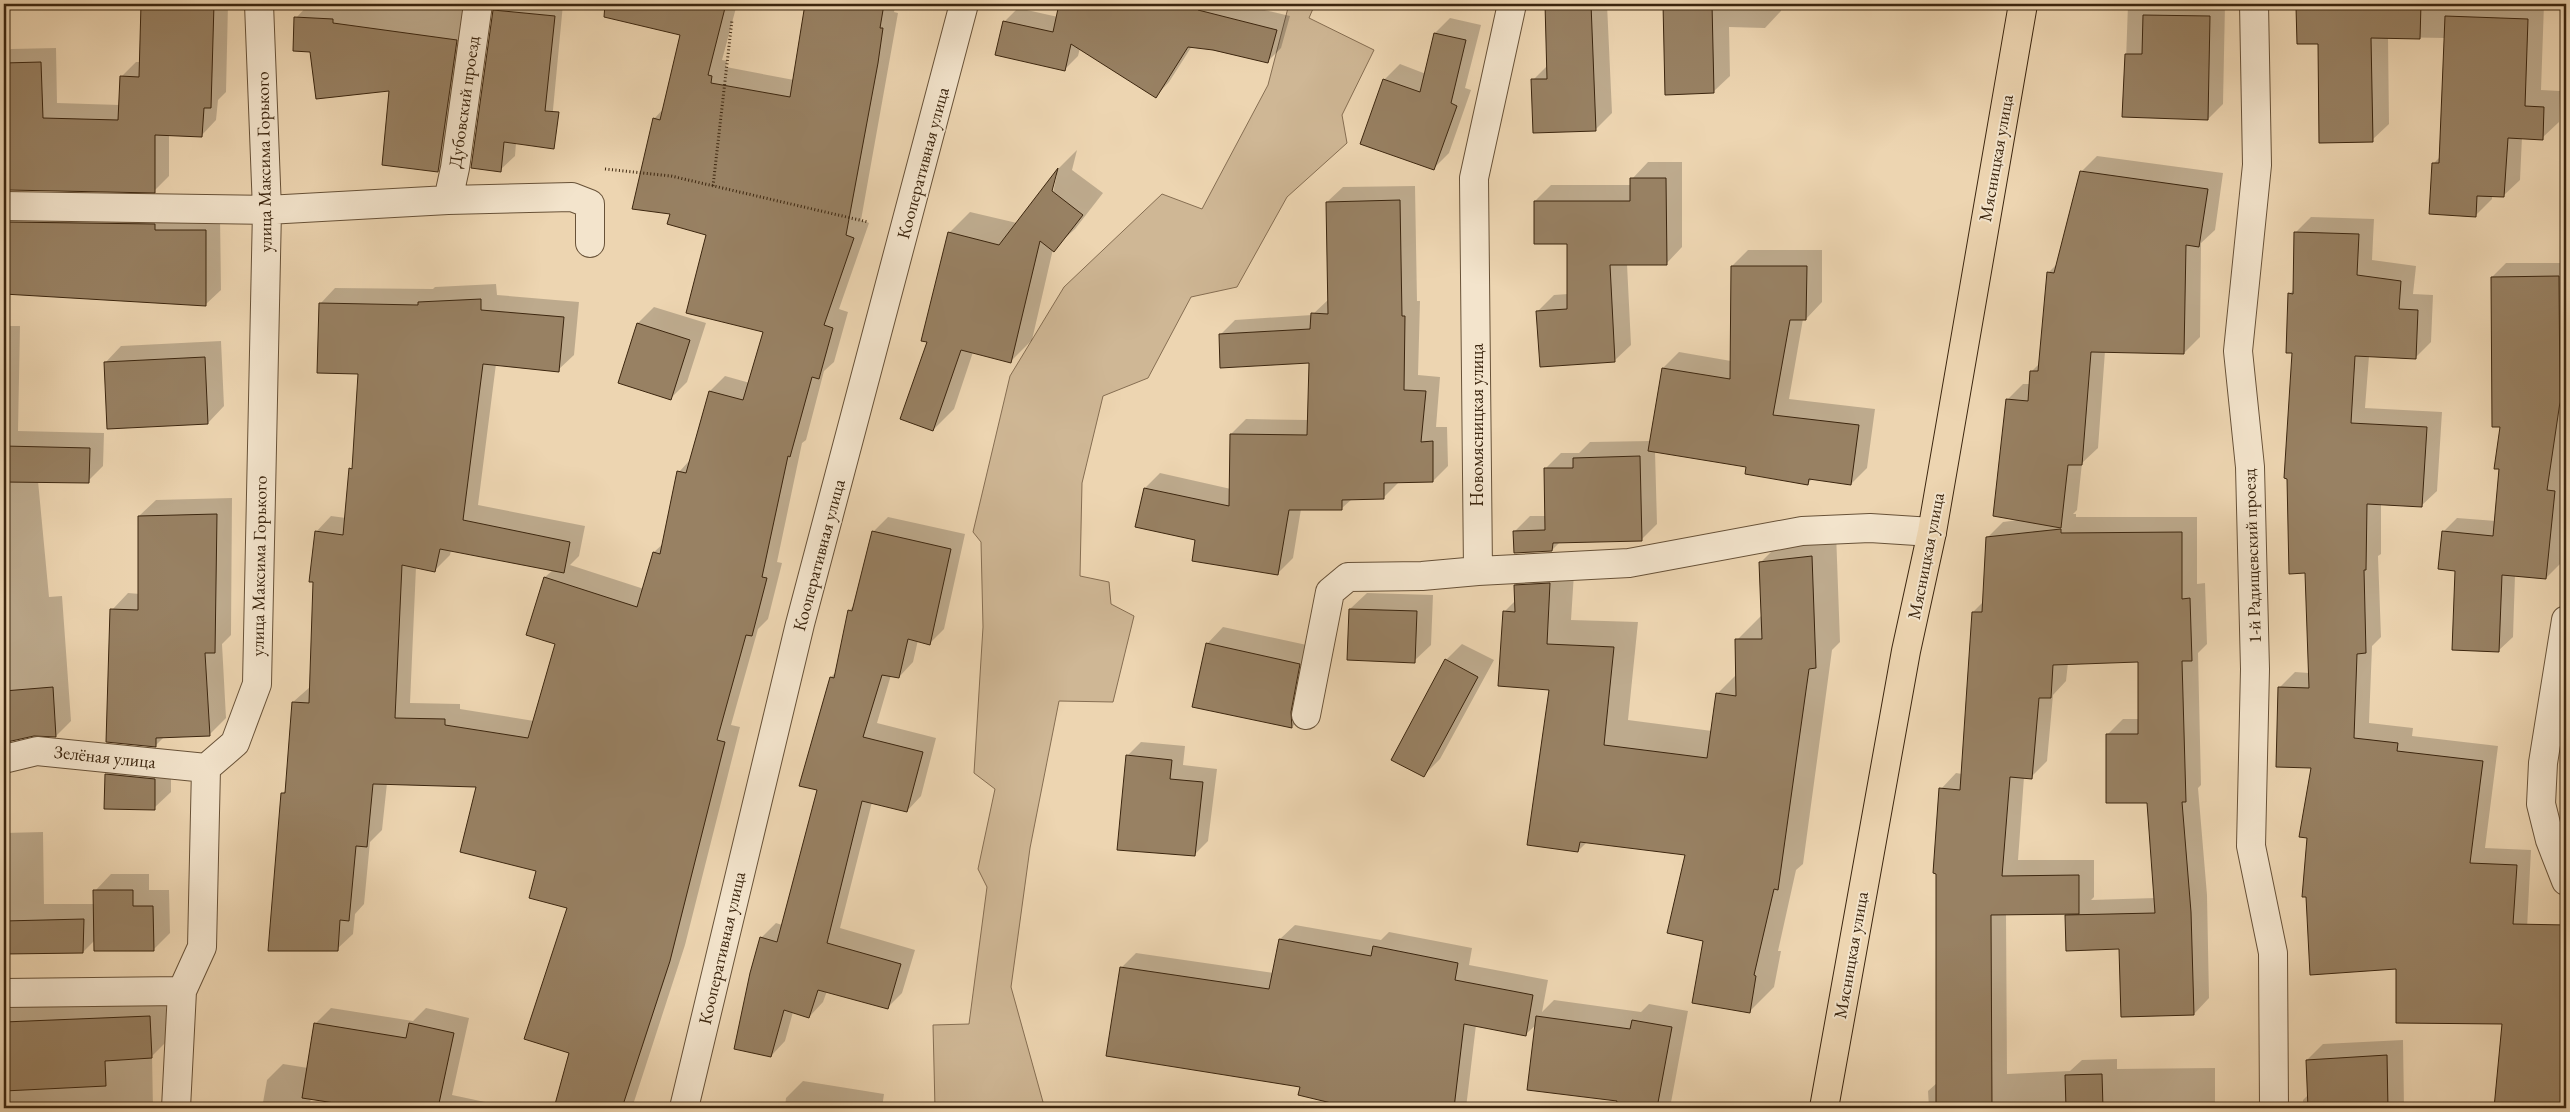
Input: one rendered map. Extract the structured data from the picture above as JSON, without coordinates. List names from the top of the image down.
{
  "streets": {
    "main road": ["Мясницкая улица"],
    "street": [
      "Дубовский проезд",
      "улица Максима Горького",
      "Кооперативная улица",
      "Новомясницкая улица",
      "1-й Радищевский проезд",
      "Зелёная улица"
    ]
  },
  "crossings": [
    ["улица Максима Горького", "Зелёная улица"]
  ]
}
